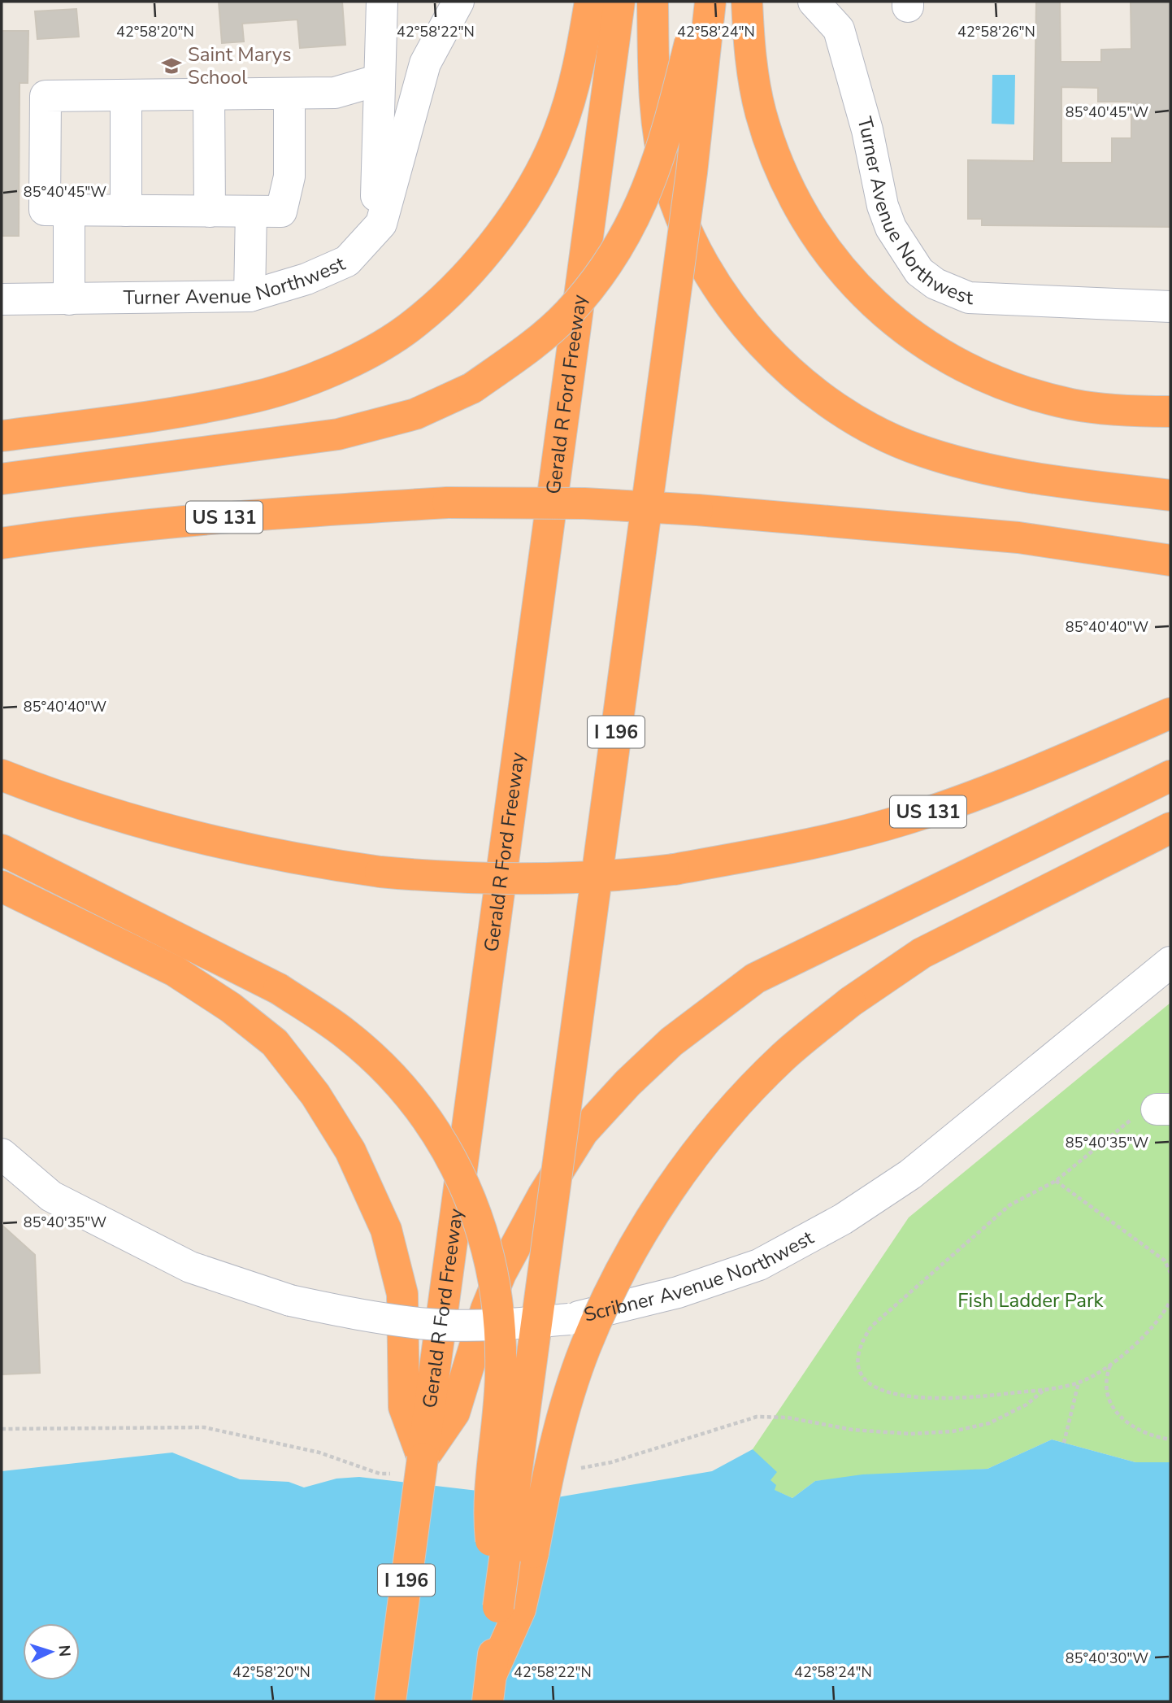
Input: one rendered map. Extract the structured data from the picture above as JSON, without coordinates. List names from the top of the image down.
{
  "streets": {
    "highway": ["Gerald R Ford Freeway", "US 131", "I 196"],
    "street": ["Turner Avenue Northwest", "Scribner Avenue Northwest"]
  },
  "parks": ["Fish Ladder Park"],
  "places": {
    "school or university": ["Saint Marys School"]
  },
  "north": "right",
  "coordinates": [
    "42°58'20\"N",
    "42°58'22\"N",
    "42°58'24\"N",
    "42°58'26\"N",
    "85°40'45\"W",
    "85°40'40\"W",
    "85°40'35\"W",
    "85°40'30\"W"
  ]
}
